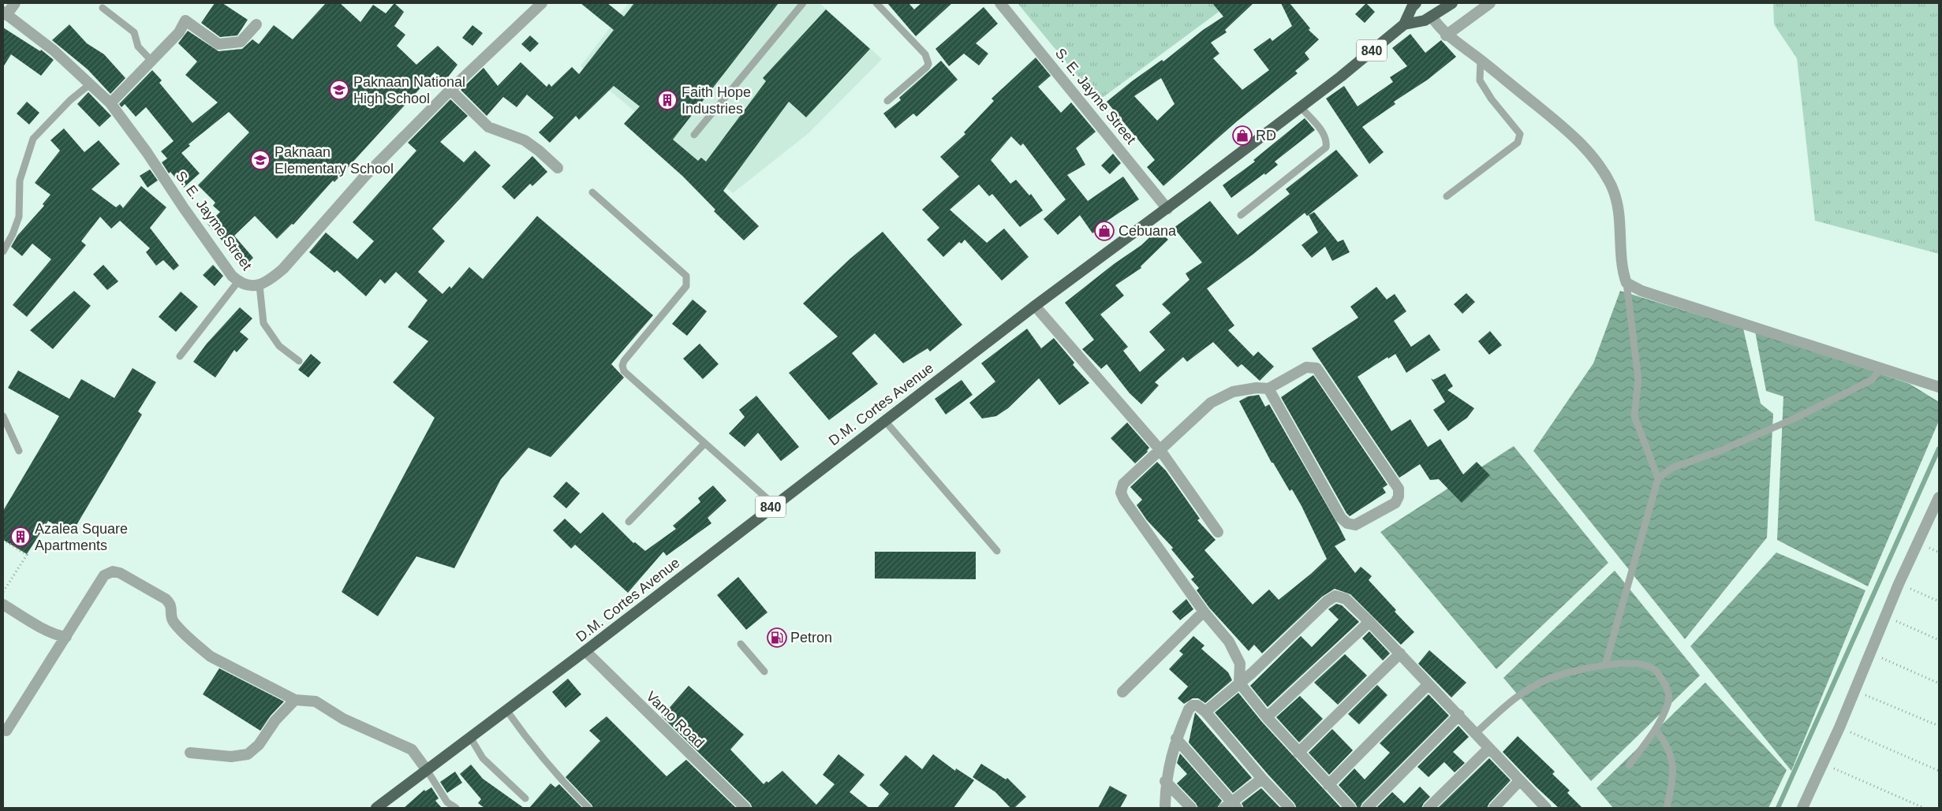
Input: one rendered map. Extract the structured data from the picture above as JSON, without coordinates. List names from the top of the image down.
{
  "streets": {
    "highway": ["840", "D.M. Cortes Avenue"],
    "street": ["S. E. Jayme Street", "Vamo Road"]
  },
  "crossings": [
    ["S. E. Jayme Street", "D.M. Cortes Avenue"],
    ["D.M. Cortes Avenue", "Vamo Road"]
  ],
  "places": {
    "school or university": ["Paknaan National High School", "Paknaan Elementary School"],
    "building": ["Faith Hope Industries", "Azalea Square Apartments"],
    "shop": ["RD", "Cebuana"],
    "fuel station": ["Petron"]
  }
}
